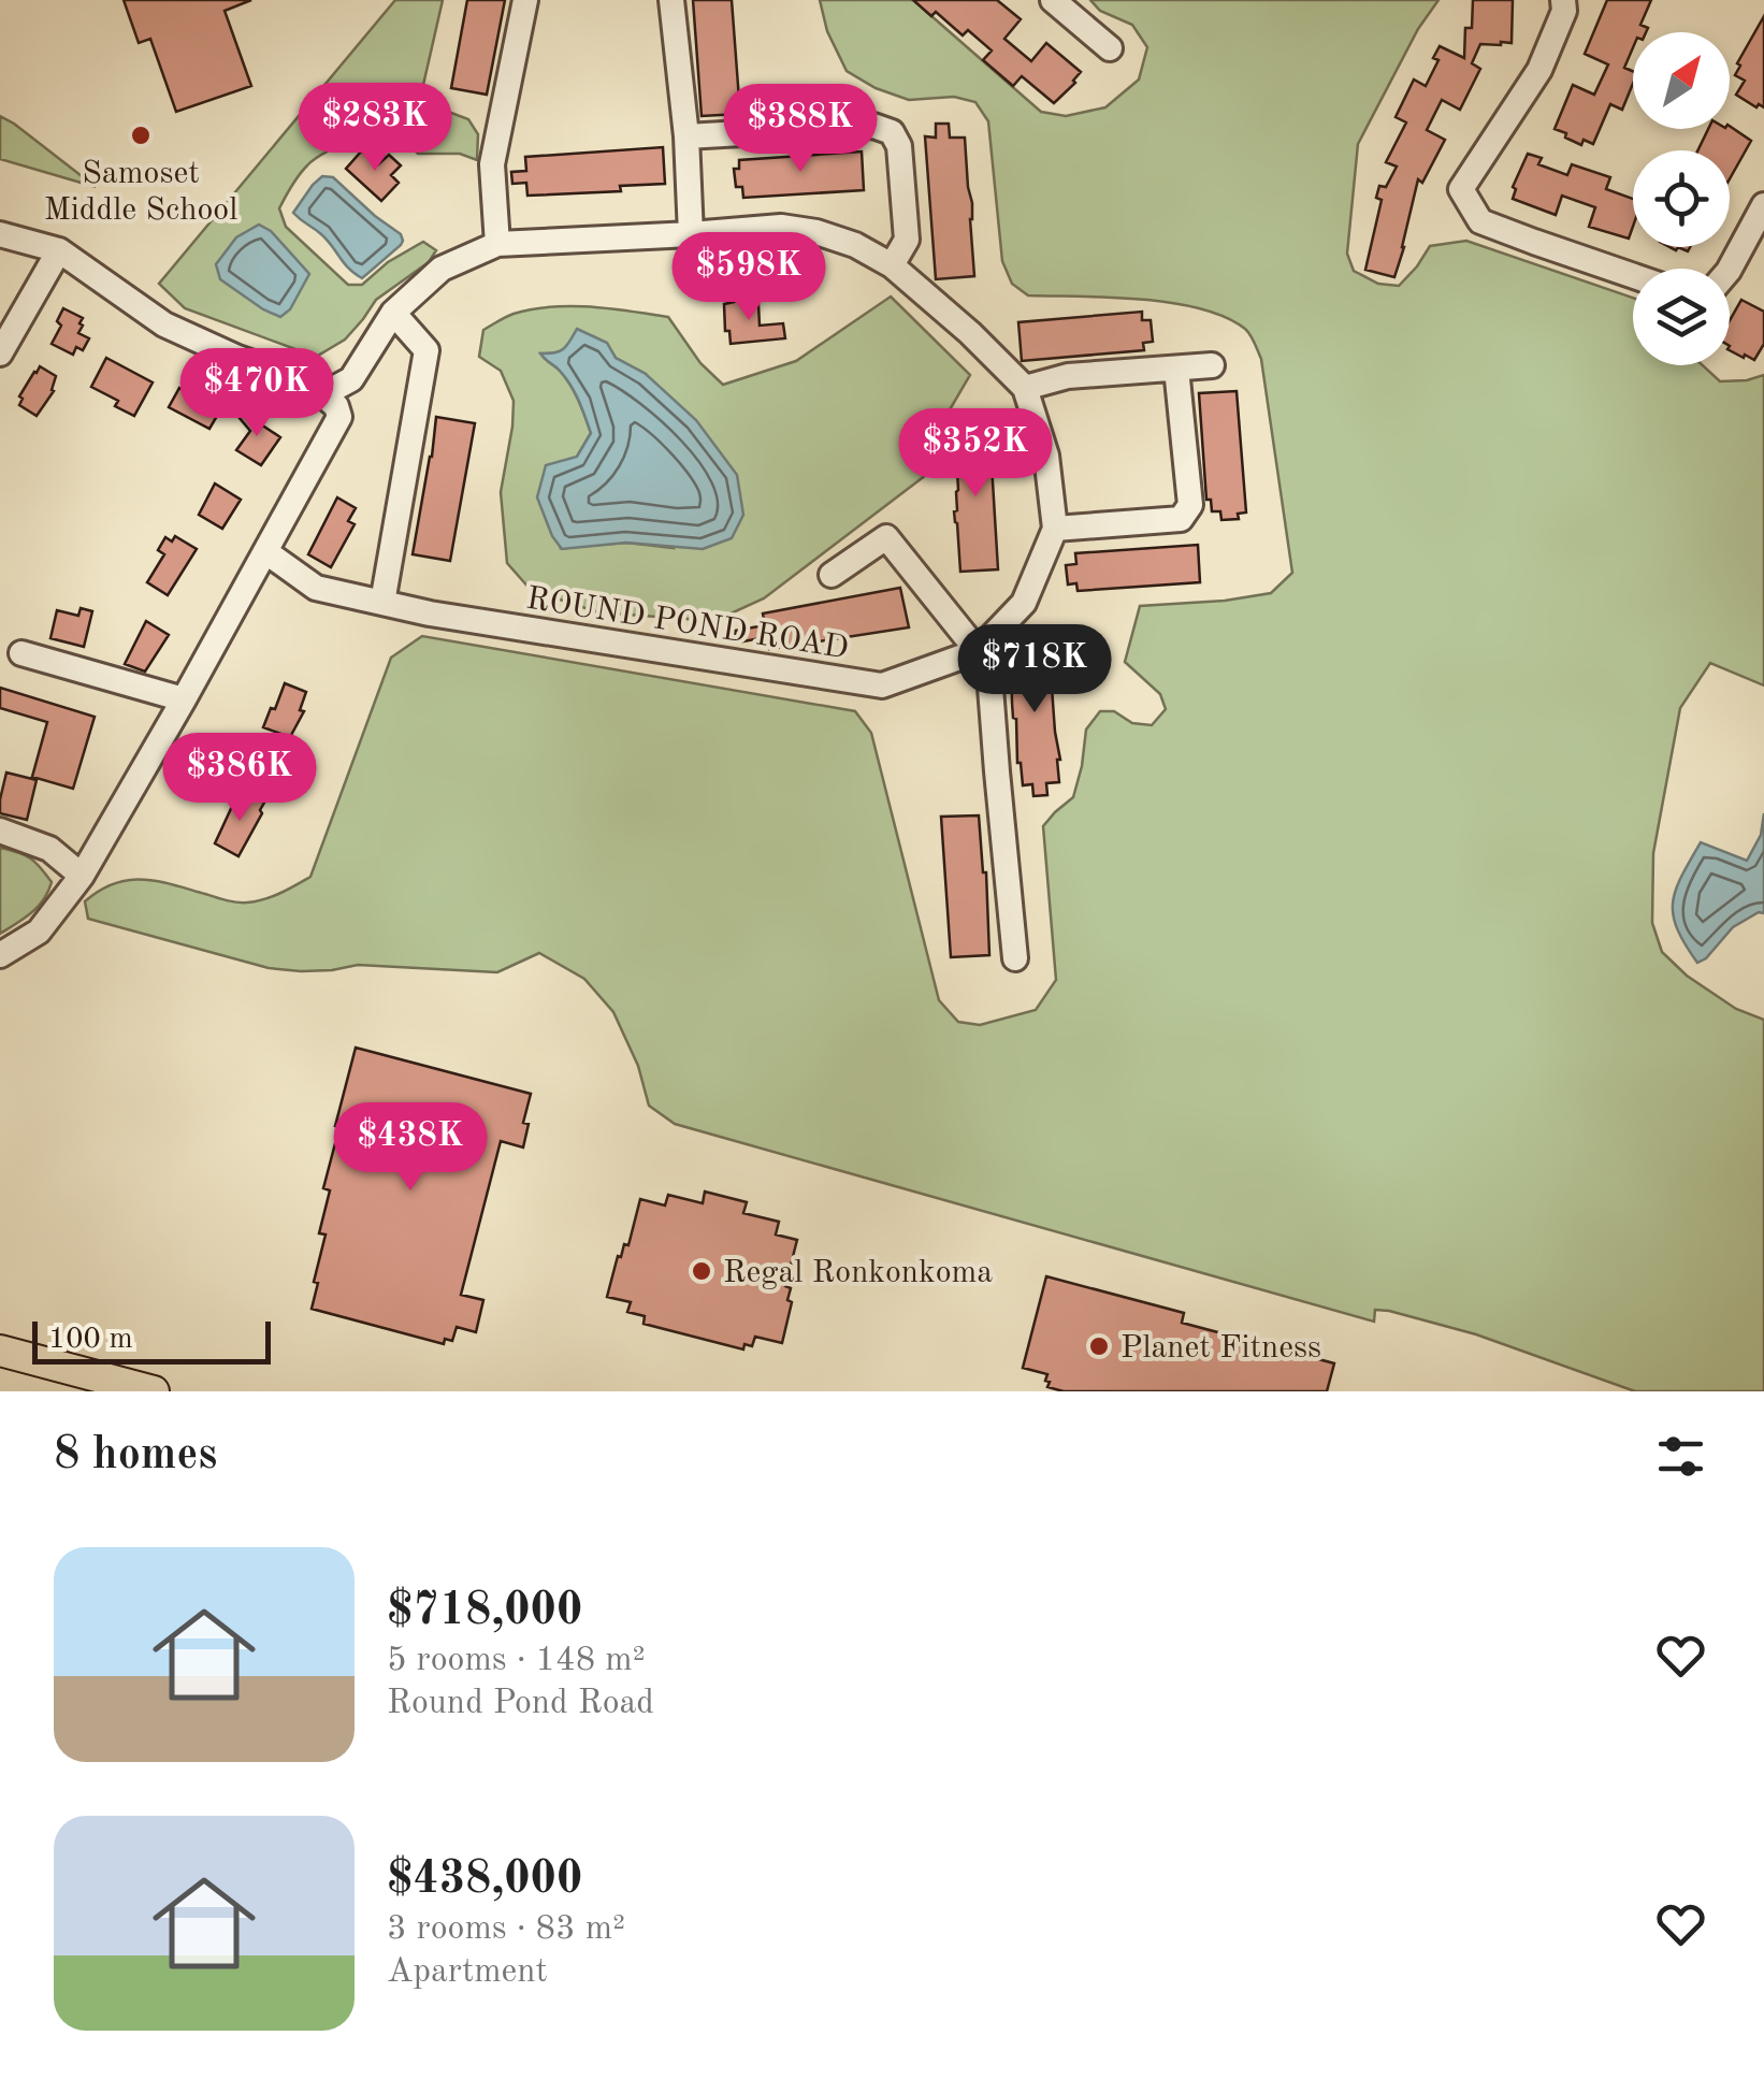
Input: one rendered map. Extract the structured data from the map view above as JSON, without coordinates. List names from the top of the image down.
{
  "streets": {
    "street": ["ROUND POND ROAD"]
  },
  "places": ["Samoset Middle School", "Regal Ronkonkoma", "Planet Fitness"],
  "scale_bar": "100 m",
  "north": "top right",
  "page": {
    "price": [
      "$283K",
      "$388K",
      "$598K",
      "$470K",
      "$352K",
      "$718K",
      "$386K",
      "$438K"
    ],
    "scale": "100 m",
    "heading": "8 homes",
    "list": [
      {
        "name": "$718,000",
        "note": "5 rooms · 148 m² · Round Pond Road"
      },
      {
        "name": "$438,000",
        "note": "3 rooms · 83 m² · Apartment"
      }
    ]
  }
}
